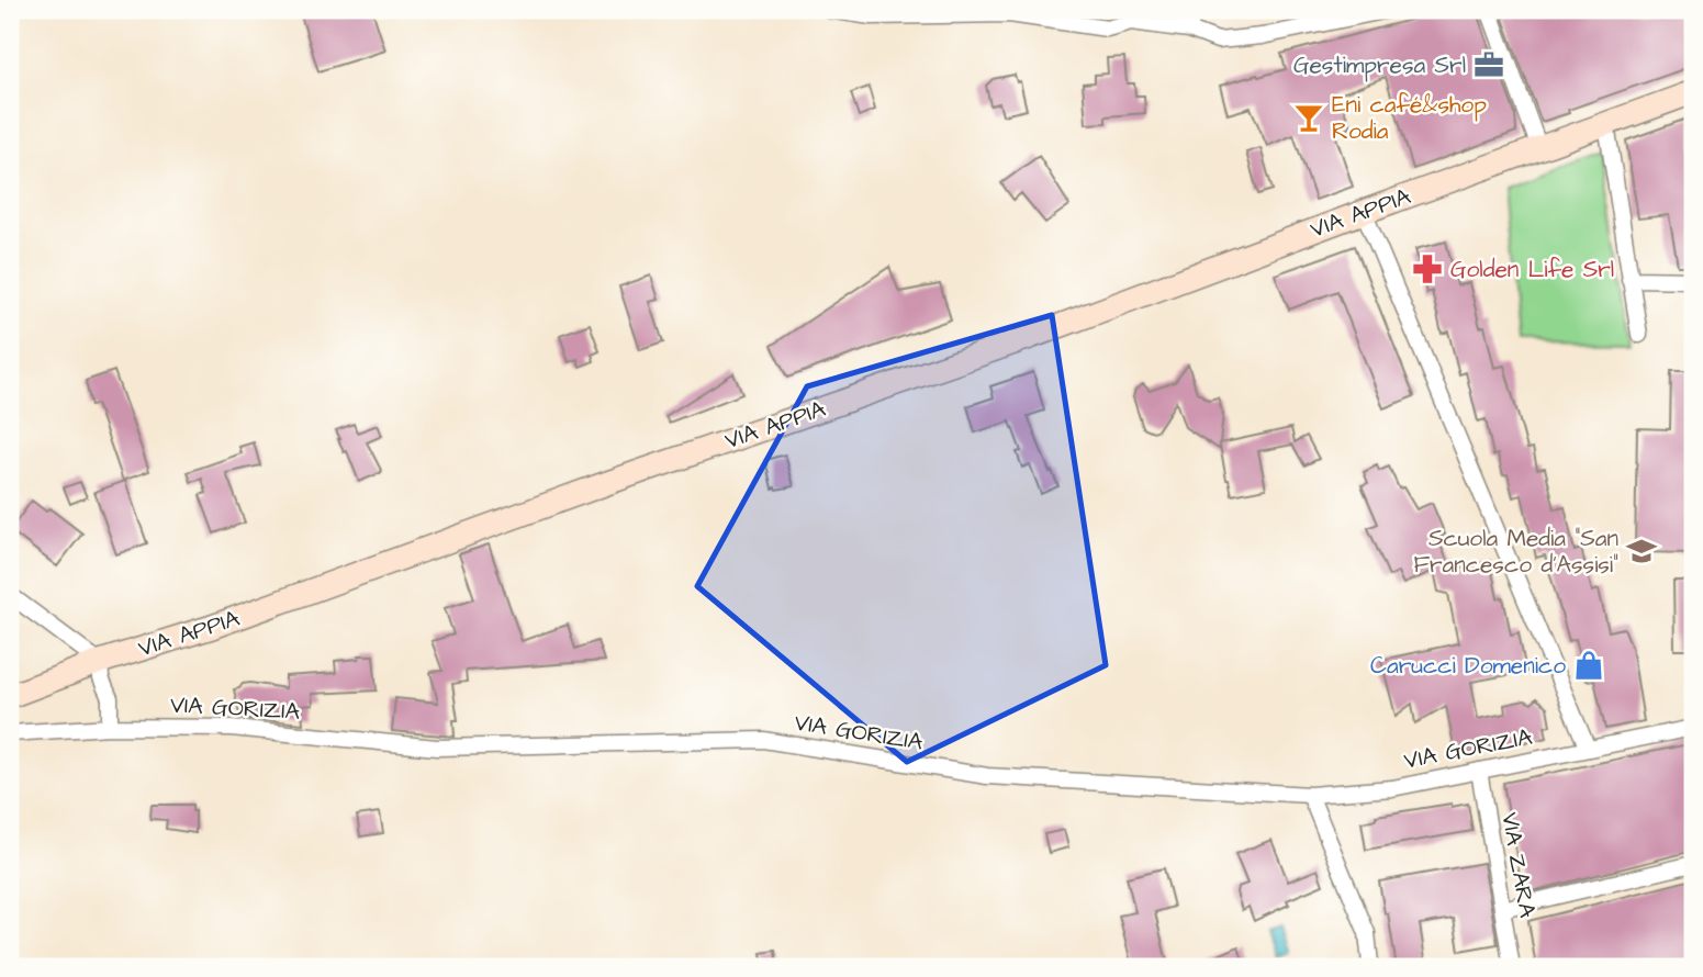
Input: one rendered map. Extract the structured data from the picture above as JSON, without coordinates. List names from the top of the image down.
{
  "streets": {
    "main road": ["VIA APPIA"],
    "street": ["VIA GORIZIA", "VIA ZARA"]
  },
  "crossings": [
    ["VIA GORIZIA", "VIA ZARA"]
  ],
  "places": {
    "office": ["Gestimpresa Srl"],
    "bar": ["Eni café&shop Rodia"],
    "pharmacy": ["Golden Life Srl"],
    "school or university": ["Scuola Media \"San Francesco d'Assisi\""],
    "shop": ["Carucci Domenico"]
  }
}
